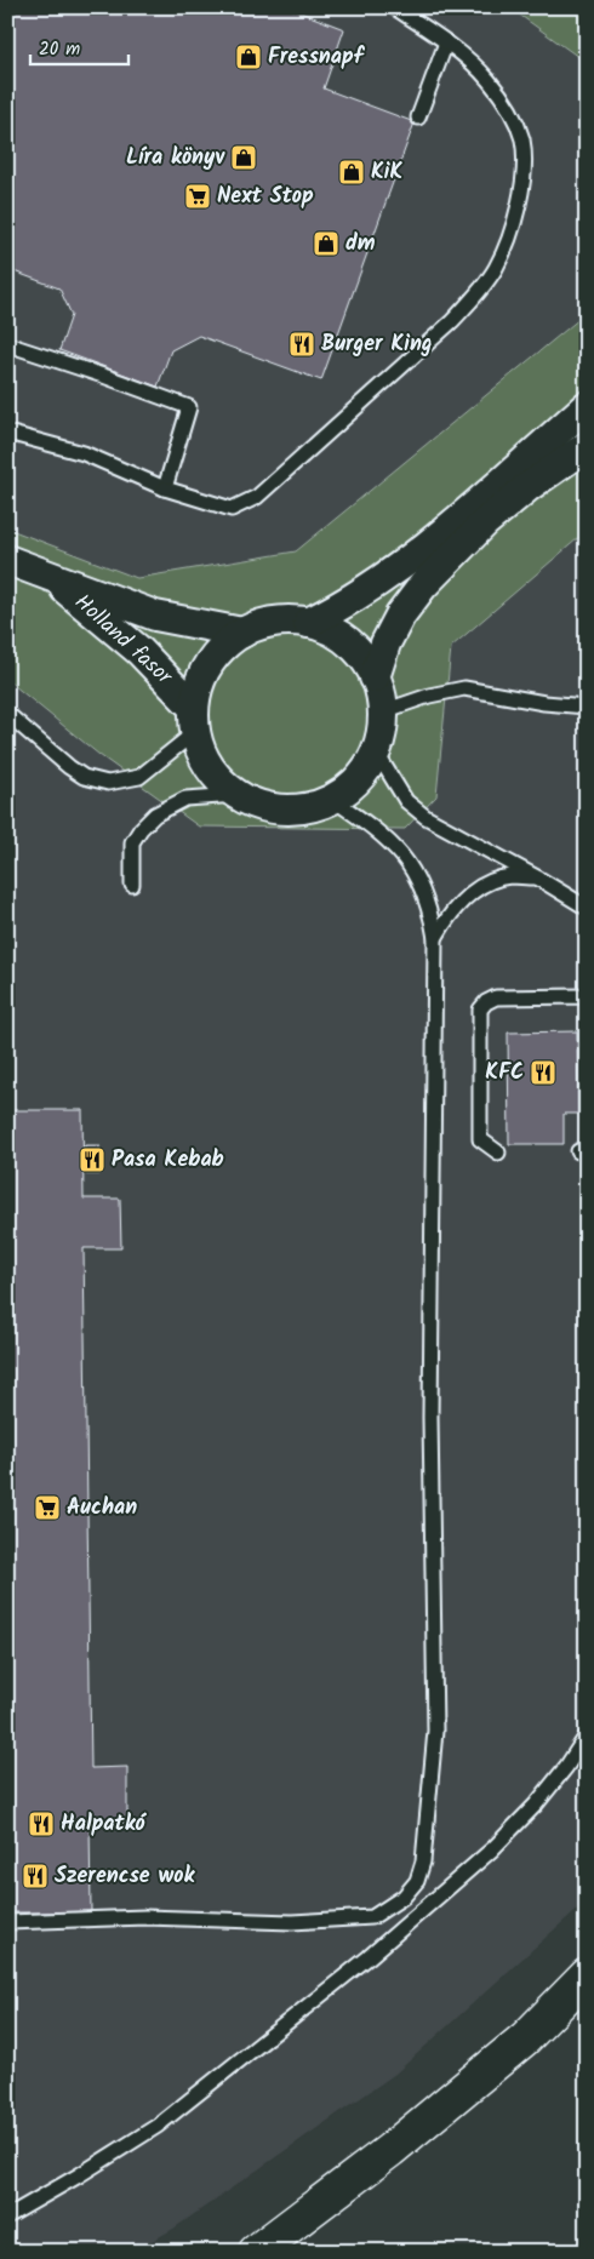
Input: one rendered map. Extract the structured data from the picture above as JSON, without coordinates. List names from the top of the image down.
{
  "streets": {
    "street": ["Holland fasor"]
  },
  "places": {
    "shop": [
      "Fressnapf",
      "Líra könyv",
      "KiK",
      "dm"
    ],
    "supermarket": ["Next Stop", "Auchan"],
    "restaurant": [
      "Burger King",
      "KFC",
      "Pasa Kebab",
      "Halpatkó",
      "Szerencse wok"
    ]
  },
  "scale_bar": "20 m"
}
